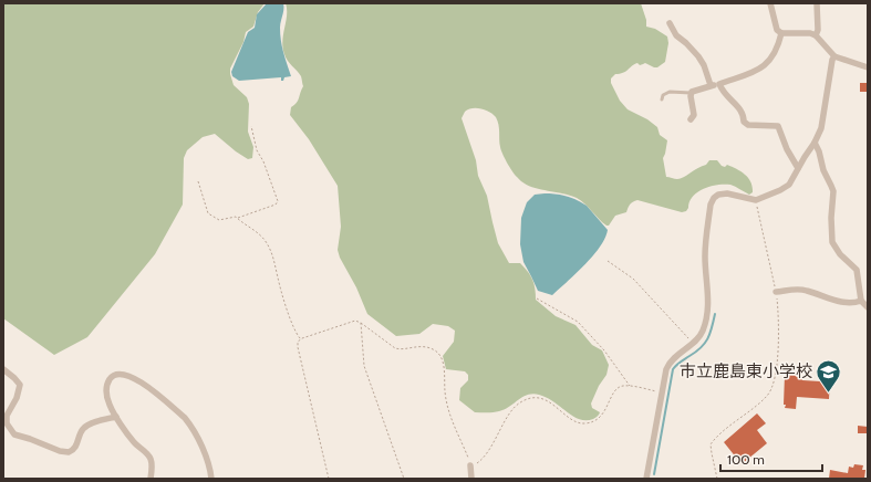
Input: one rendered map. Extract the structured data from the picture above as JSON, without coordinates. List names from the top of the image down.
{
  "places": {
    "school or university": ["市立鹿島東小学校"]
  },
  "scale_bar": "100 m"
}
